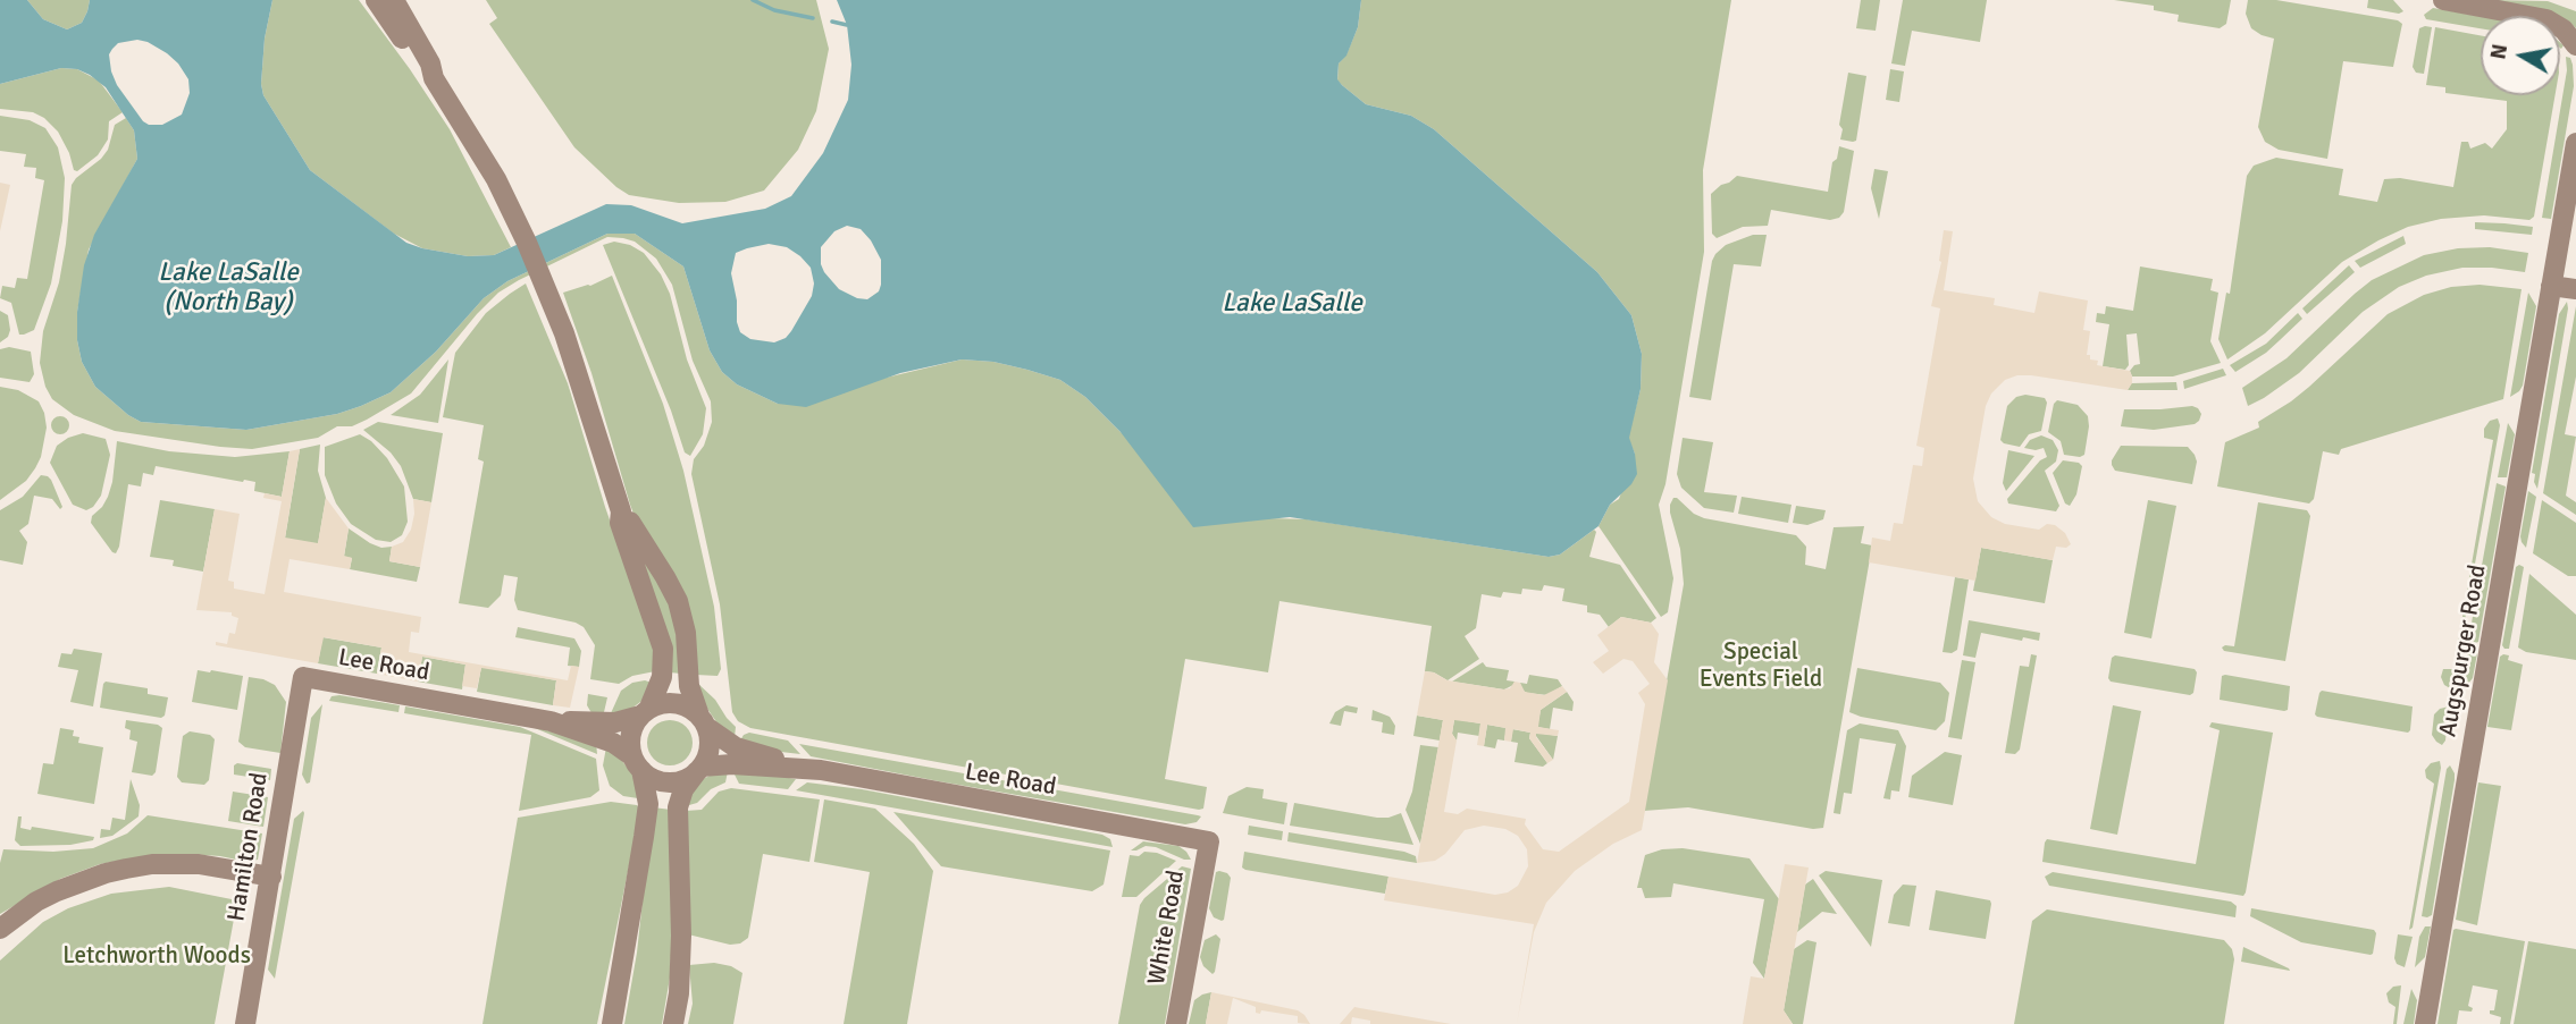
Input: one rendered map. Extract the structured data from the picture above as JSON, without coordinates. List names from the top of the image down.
{
  "streets": {
    "street": [
      "Augspurger Road",
      "Lee Road",
      "Hamilton Road",
      "White Road"
    ]
  },
  "crossings": [
    ["Lee Road", "Hamilton Road"],
    ["Lee Road", "White Road"]
  ],
  "water": ["Lake LaSalle (North Bay)", "Lake LaSalle"],
  "parks": ["Special Events Field", "Letchworth Woods"],
  "north": "left"
}
